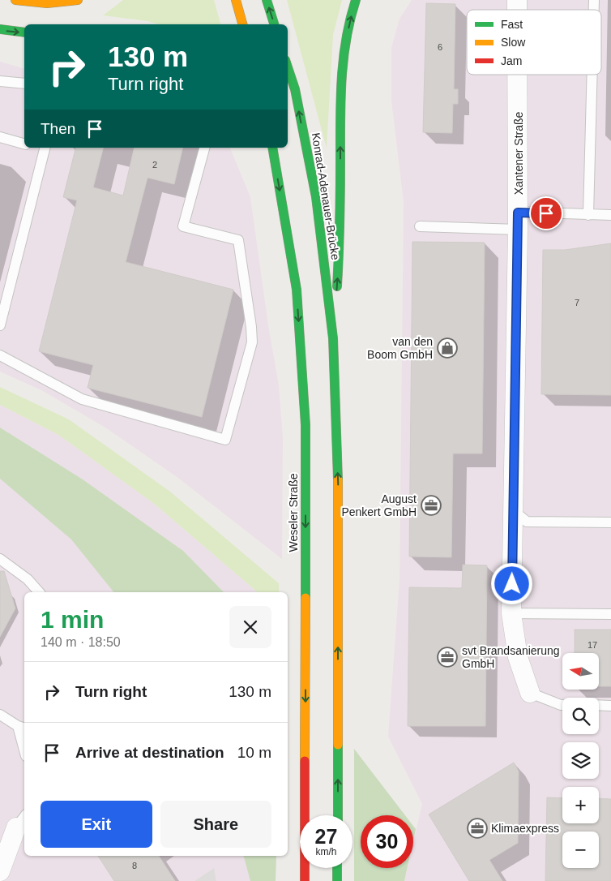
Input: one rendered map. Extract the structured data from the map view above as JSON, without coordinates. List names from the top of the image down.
{
  "streets": {
    "main road": ["Konrad-Adenauer-Brücke", "Weseler Straße"],
    "street": ["Xantener Straße"]
  },
  "places": {
    "shop": ["van den Boom GmbH"],
    "office": ["August Penkert GmbH", "svt Brandsanierung GmbH", "Klimaexpress"]
  },
  "house_numbers": [
    "6",
    "2",
    "7",
    "17",
    "8"
  ],
  "legend": ["Fast", "Slow", "Jam"],
  "north": "left",
  "page": {
    "turn": ["130 m", "Turn right"],
    "then": "Then",
    "heading": ["1 min", "140 m · 18:50"],
    "map_buttons": ["+", "−"],
    "list": [
      {
        "name": "Turn right",
        "value": "130 m"
      },
      {
        "name": "Arrive at destination",
        "value": "10 m"
      }
    ],
    "buttons": ["Exit", "Share"],
    "speed": "27 km/h",
    "limit": "30"
  }
}
